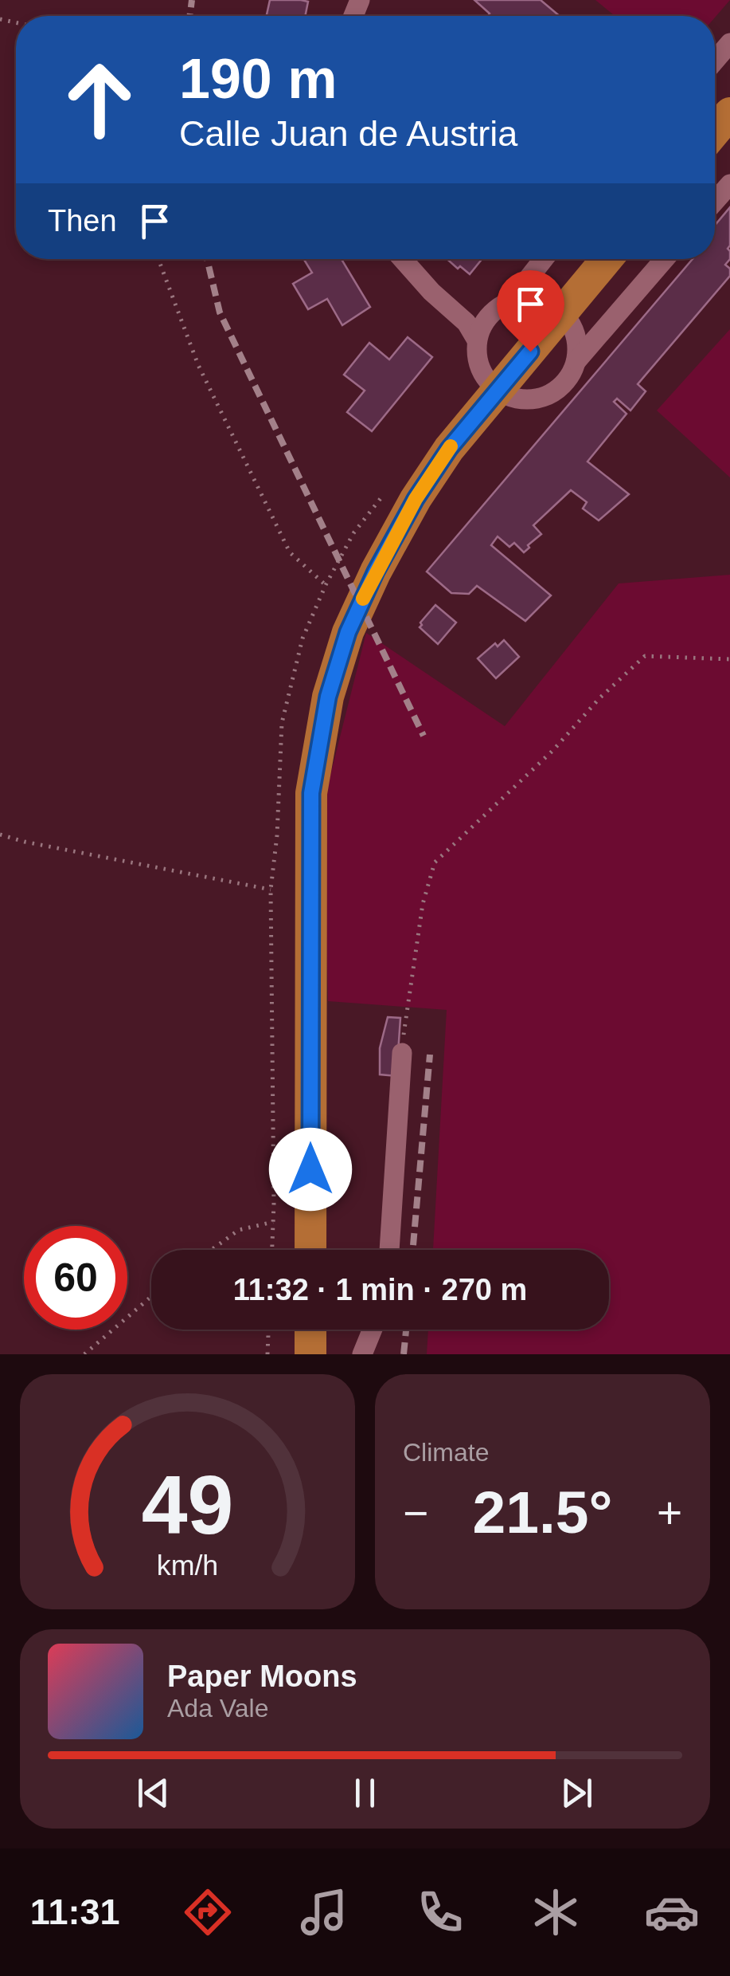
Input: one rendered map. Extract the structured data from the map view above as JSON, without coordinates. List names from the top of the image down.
{
  "page": {
    "turn": ["190 m", "Calle Juan de Austria"],
    "then": "Then",
    "limit": "60",
    "trip": "11:32 · 1 min · 270 m",
    "tile": "Climate",
    "heat": ["−", "21.5°", "+"],
    "song": ["Paper Moons", "Ada Vale"],
    "tabs": "11:31",
    "gauge": ["49", "km/h"]
  }
}
